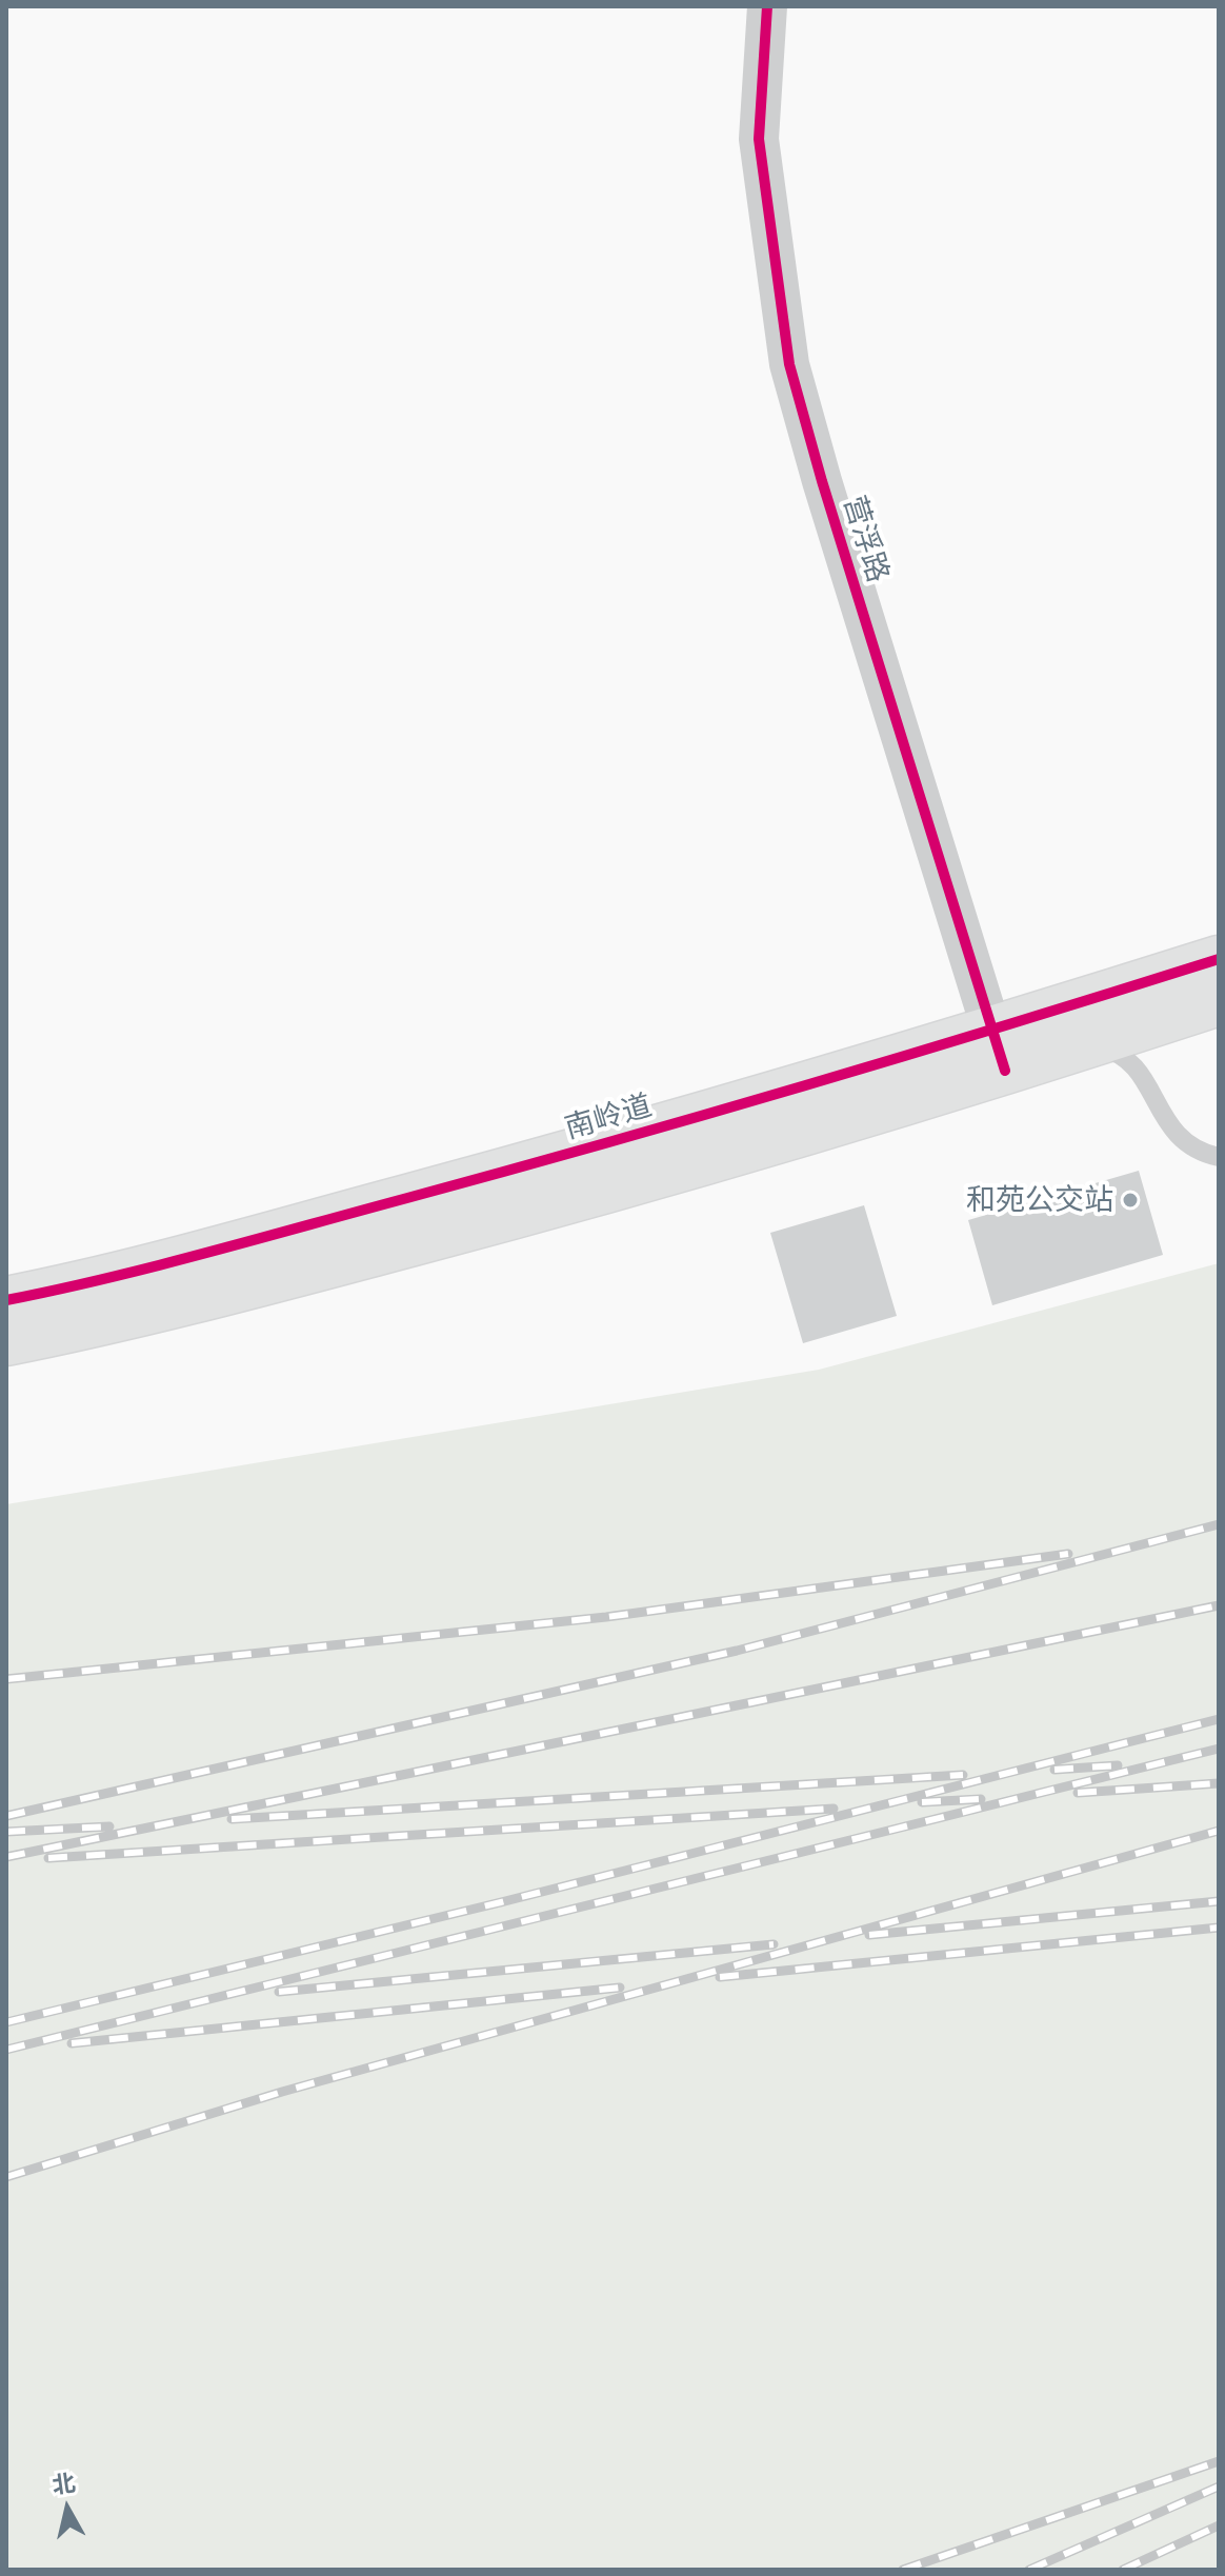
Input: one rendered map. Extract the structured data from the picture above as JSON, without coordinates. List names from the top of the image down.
{
  "streets": {
    "street": ["营浮路", "南岭道"]
  },
  "crossings": [
    ["营浮路", "南岭道"]
  ],
  "places": ["和苑公交站"],
  "north": "top"
}
